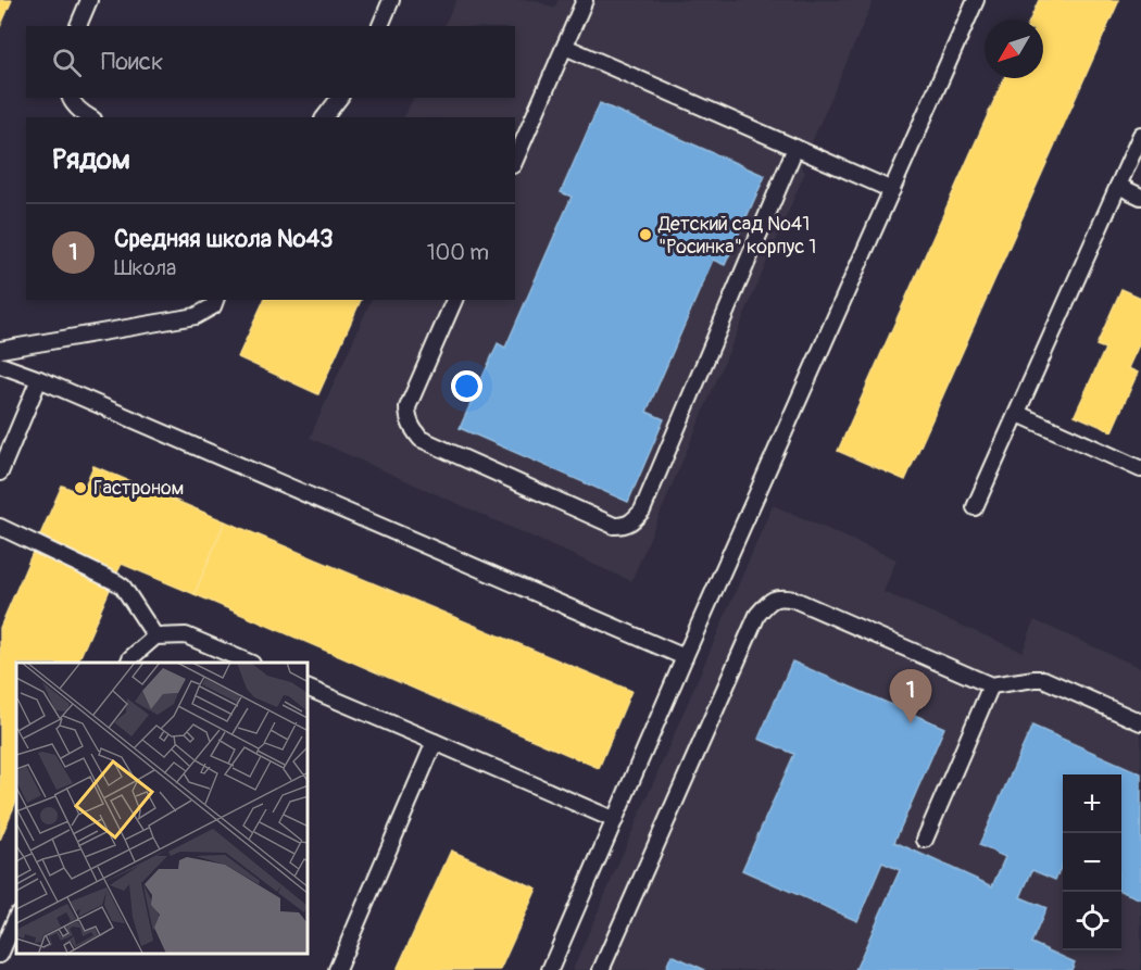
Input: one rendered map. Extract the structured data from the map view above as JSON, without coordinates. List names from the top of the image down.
{
  "places": ["Детский сад №41 \"Росинка\" корпус 1", "Гастроном"],
  "north": "bottom left",
  "page": {
    "search": "Поиск",
    "heading": "Рядом",
    "list": [
      {
        "mark": "1",
        "name": "Средняя школа №43",
        "note": "Школа",
        "value": "100 m"
      }
    ],
    "pins": "1",
    "map_buttons": ["+", "−"]
  }
}
